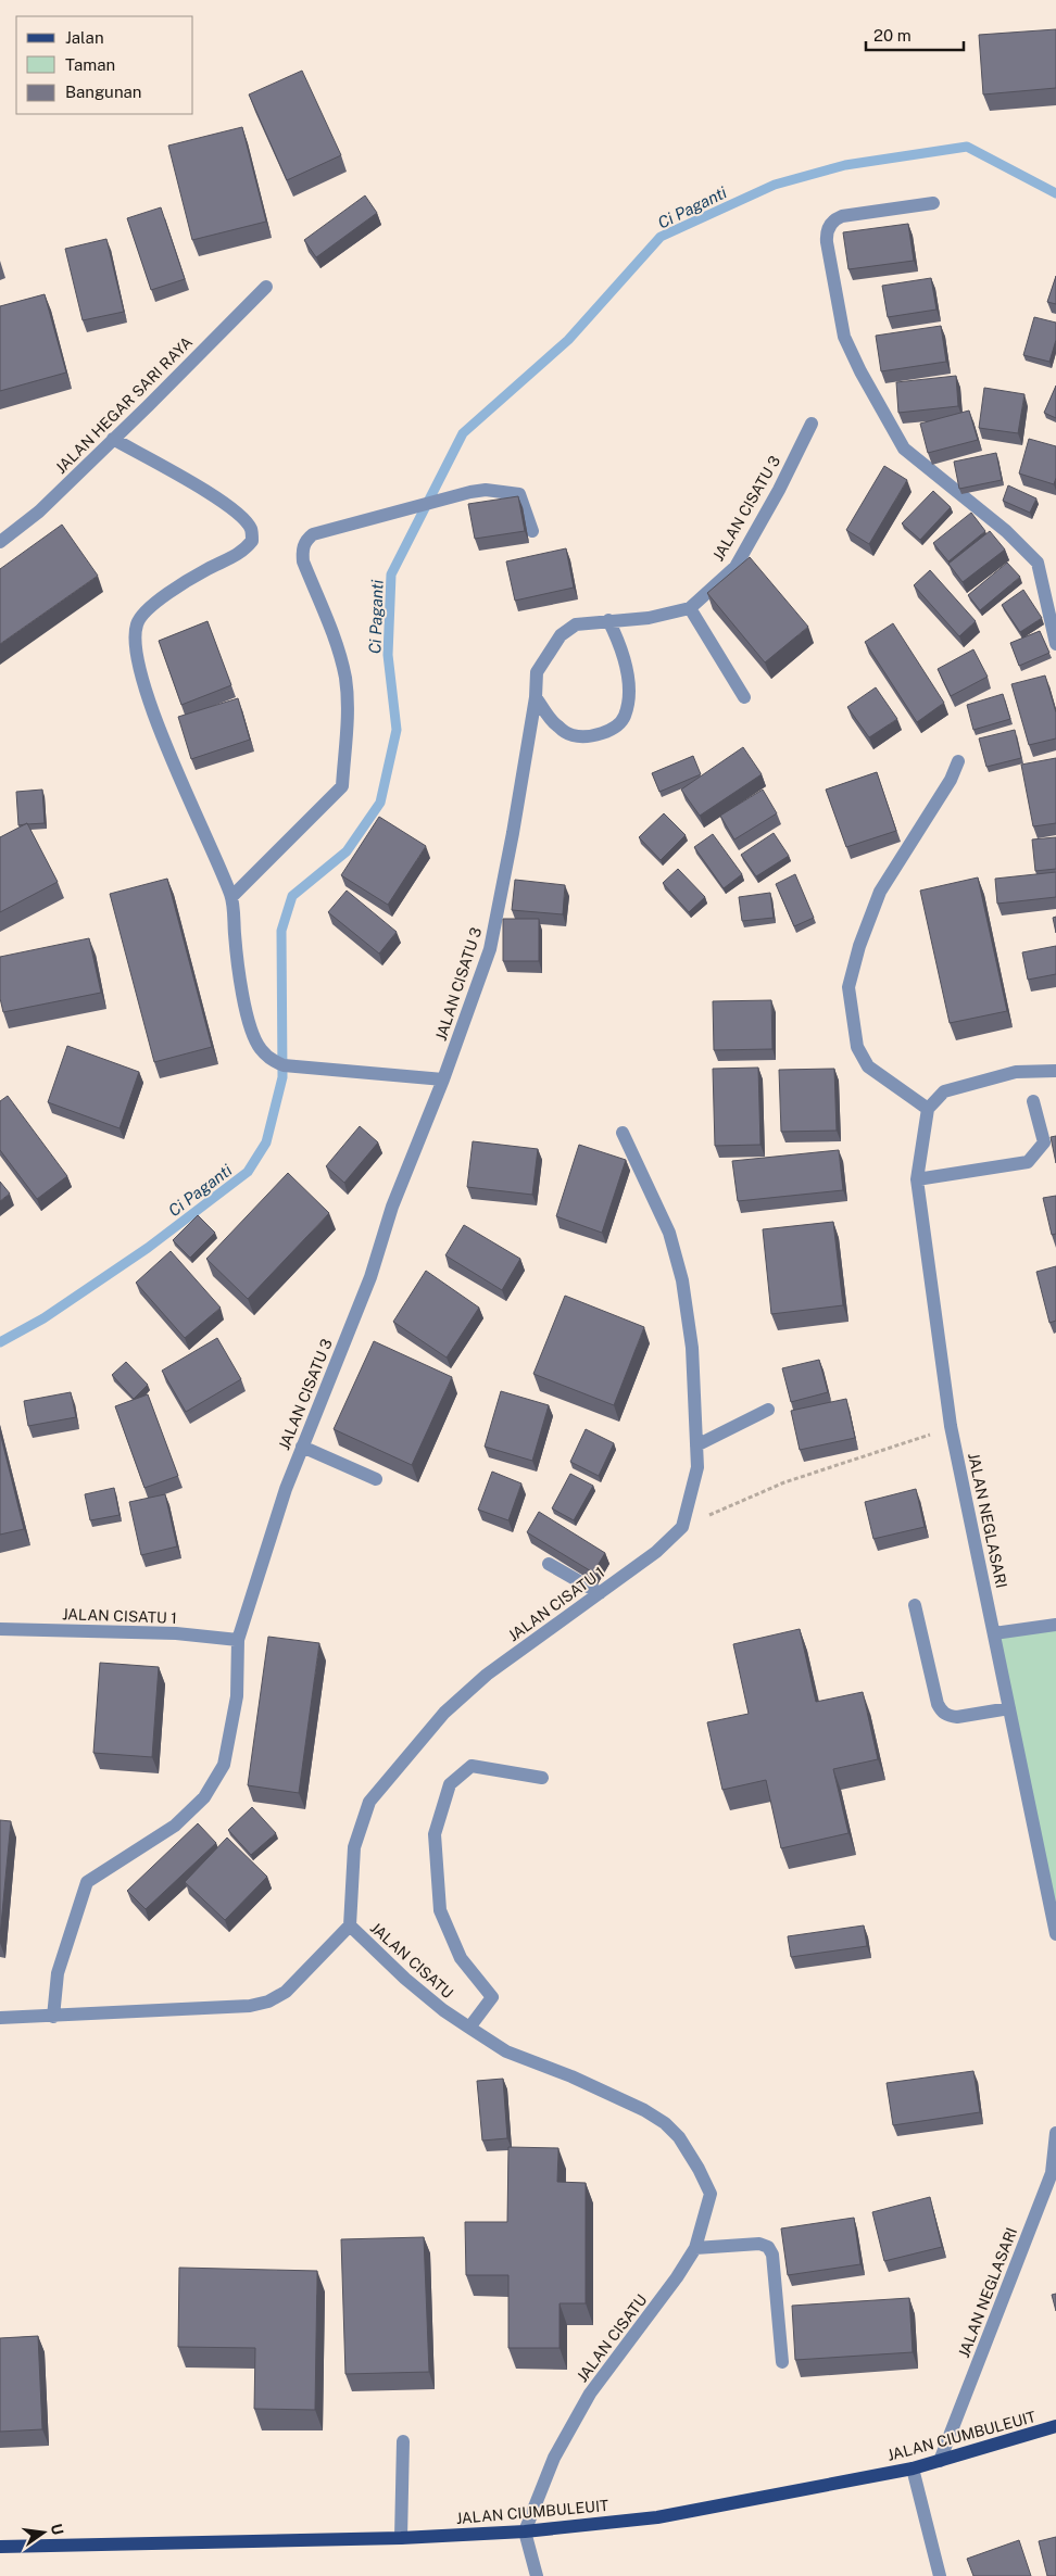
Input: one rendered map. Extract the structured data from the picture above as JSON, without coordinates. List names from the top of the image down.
{
  "streets": {
    "main road": ["JALAN CIUMBULEUIT"],
    "street": [
      "JALAN HEGAR SARI RAYA",
      "JALAN CISATU 3",
      "JALAN NEGLASARI",
      "JALAN CISATU 1",
      "JALAN CISATU"
    ]
  },
  "crossings": [
    ["JALAN CISATU 3", "JALAN CISATU 1"],
    ["JALAN NEGLASARI", "JALAN CIUMBULEUIT"],
    ["JALAN CISATU 1", "JALAN CISATU"],
    ["JALAN CISATU", "JALAN CIUMBULEUIT"]
  ],
  "water": ["Ci Paganti"],
  "legend": ["Jalan", "Taman", "Bangunan"],
  "scale_bar": "20 m",
  "north": "right"
}
